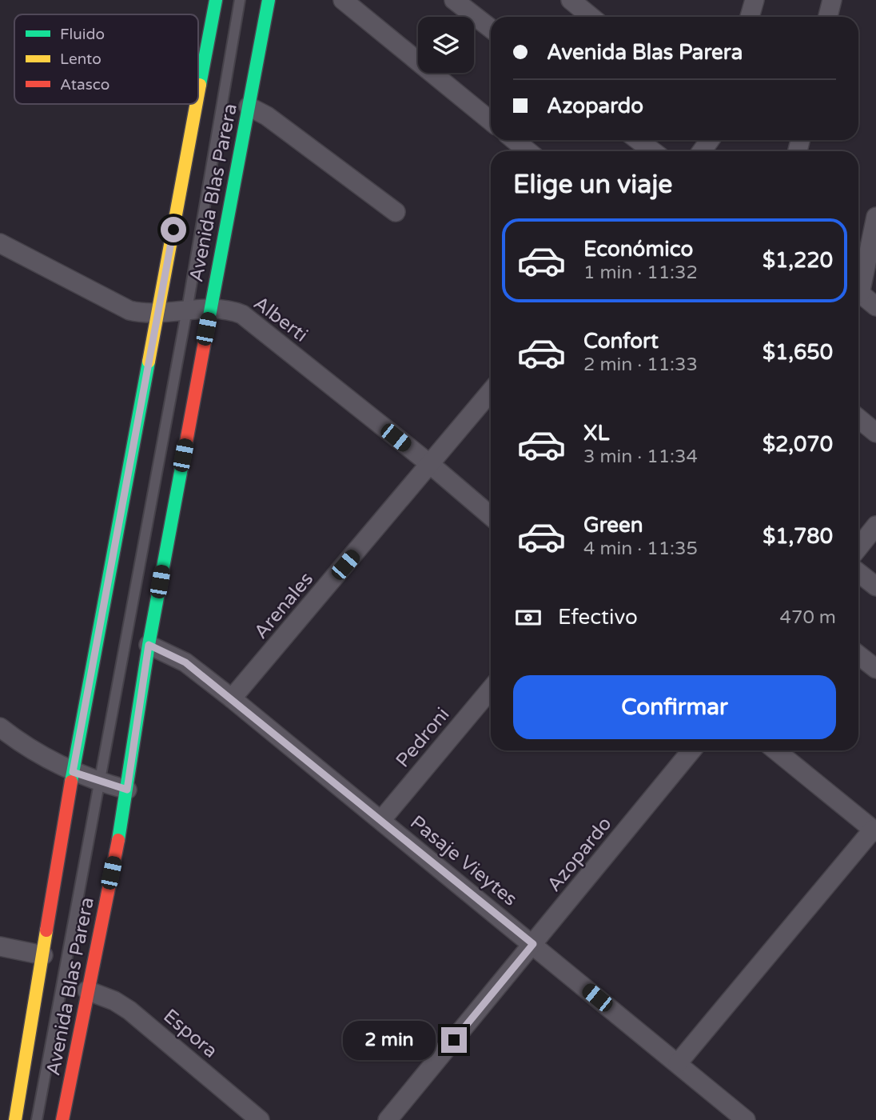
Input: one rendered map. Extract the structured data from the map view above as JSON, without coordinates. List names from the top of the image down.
{
  "streets": {
    "main road": ["Avenida Blas Parera"],
    "street": [
      "Alberti",
      "Arenales",
      "Pedroni",
      "Azopardo",
      "Pasaje Vieytes",
      "Espora"
    ]
  },
  "crossings": [
    ["Avenida Blas Parera", "Alberti"],
    ["Avenida Blas Parera", "Pasaje Vieytes"],
    ["Avenida Blas Parera", "Espora"],
    ["Alberti", "Arenales"],
    ["Arenales", "Pasaje Vieytes"],
    ["Pedroni", "Pasaje Vieytes"],
    ["Azopardo", "Pasaje Vieytes"]
  ],
  "legend": ["Fluido", "Lento", "Atasco"],
  "page": {
    "banner": ["Avenida Blas Parera", "Azopardo"],
    "heading": "Elige un viaje",
    "list": [
      {
        "name": "Económico",
        "note": "1 min · 11:32",
        "value": "$1,220"
      },
      {
        "name": "Confort",
        "note": "2 min · 11:33",
        "value": "$1,650"
      },
      {
        "name": "XL",
        "note": "3 min · 11:34",
        "value": "$2,070"
      },
      {
        "name": "Green",
        "note": "4 min · 11:35",
        "value": "$1,780"
      }
    ],
    "pay": ["Efectivo", "470 m"],
    "buttons": "Confirmar",
    "bubble": "2 min"
  }
}
